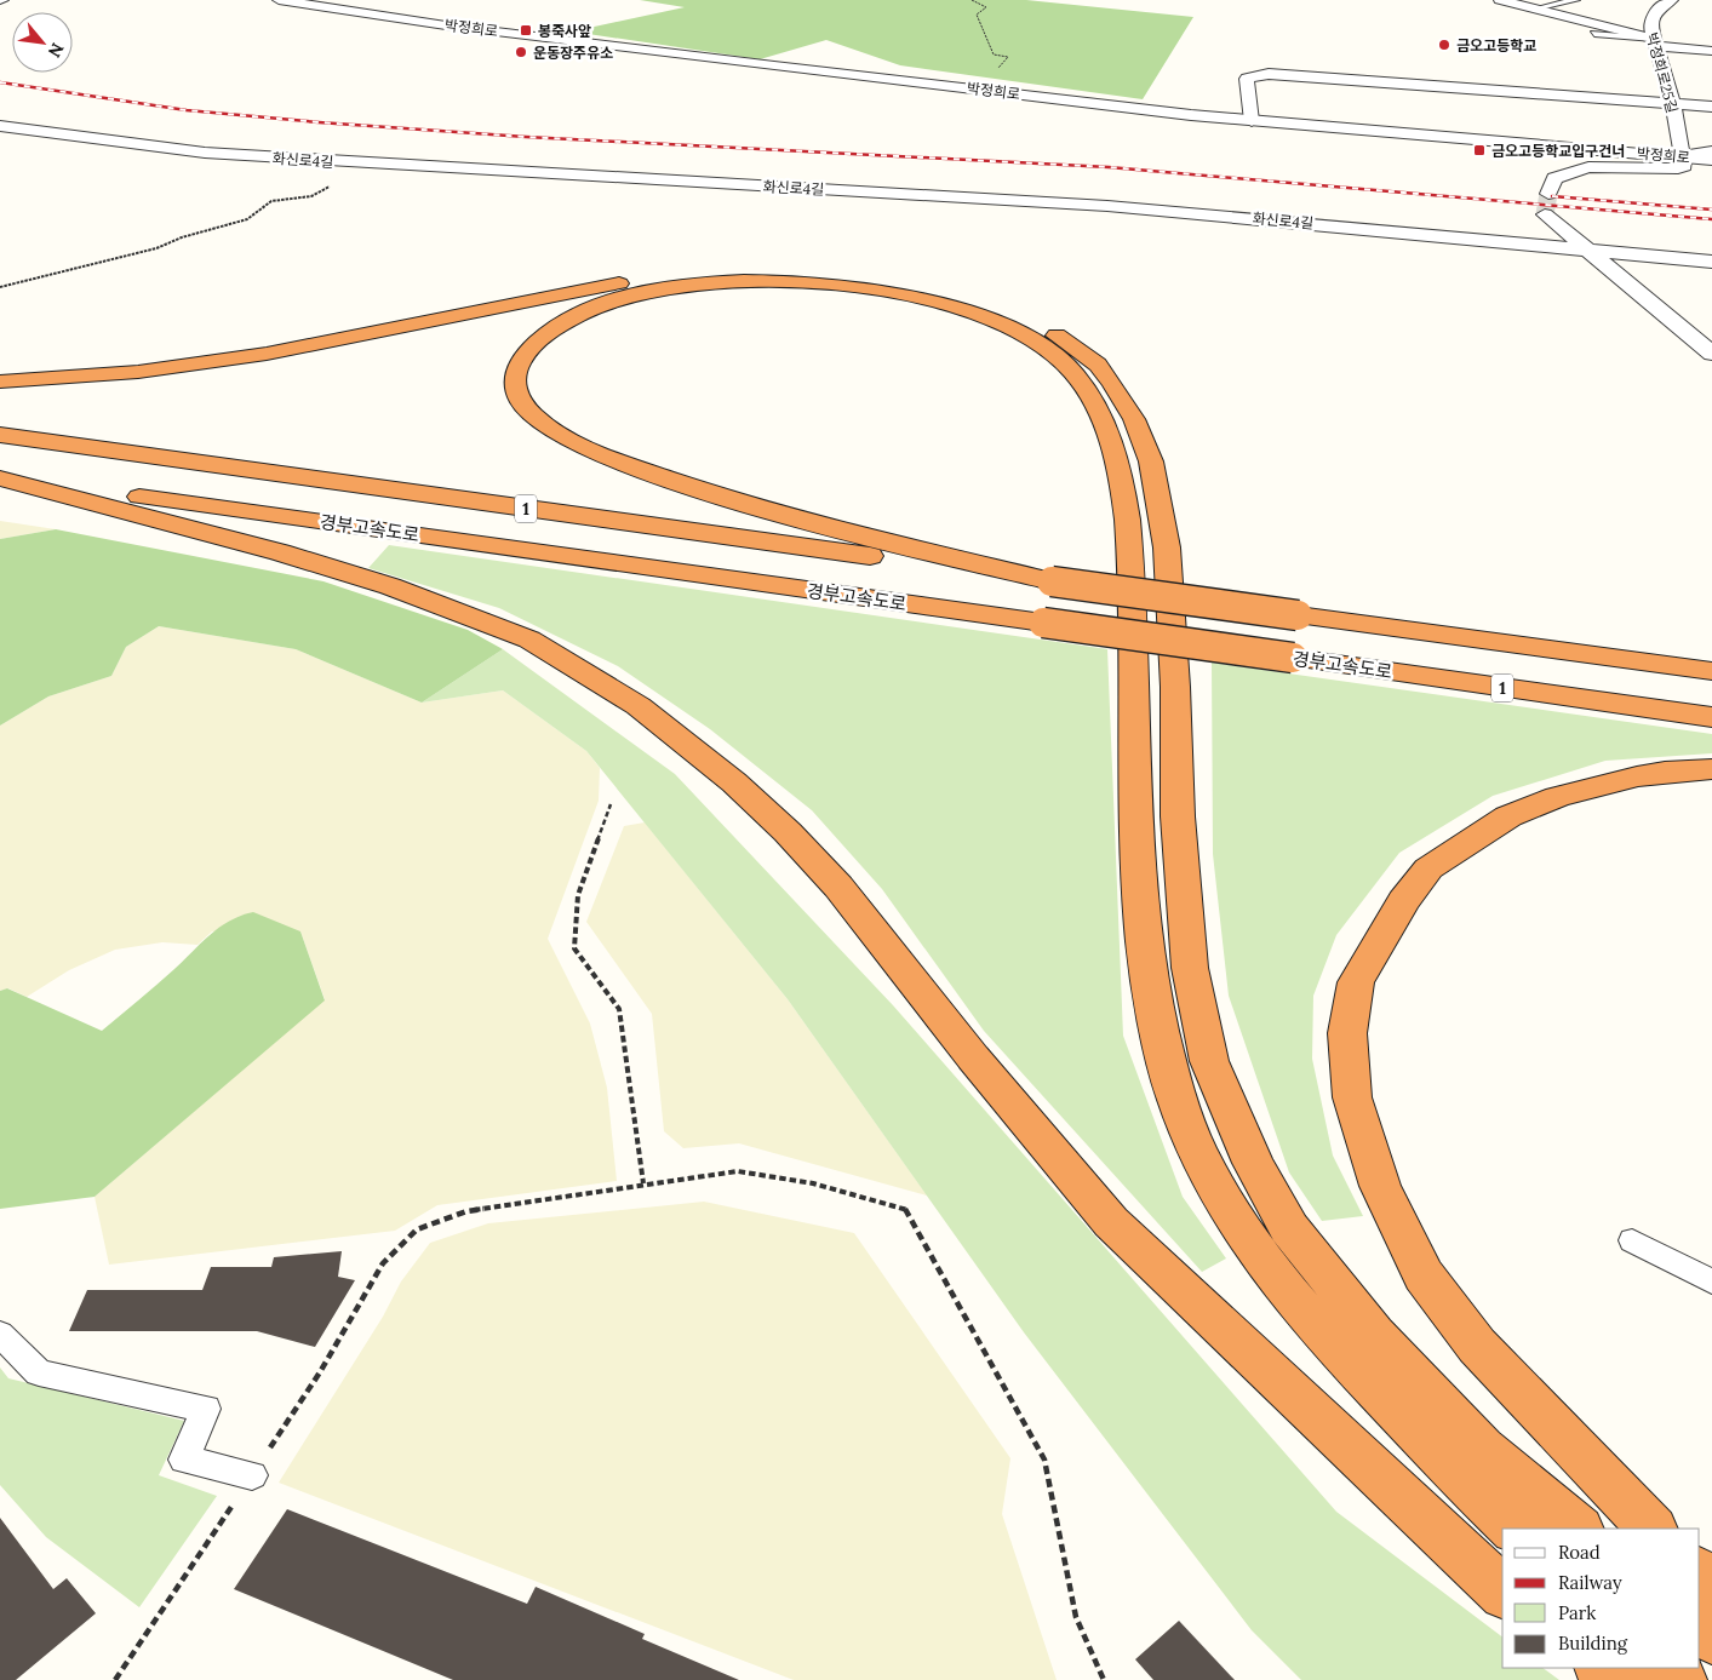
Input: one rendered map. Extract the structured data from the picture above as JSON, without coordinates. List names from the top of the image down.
{
  "streets": {
    "highway": ["1", "경부고속도로"],
    "street": ["박정희로", "박정희로25길", "화신로4길"]
  },
  "crossings": [
    ["박정희로", "박정희로25길"]
  ],
  "places": {
    "transit": ["봉죽사앞", "금오고등학교입구건너"],
    "other": ["금오고등학교", "운동장주유소"]
  },
  "legend": [
    "Road",
    "Railway",
    "Park",
    "Building"
  ],
  "north": "bottom right"
}
